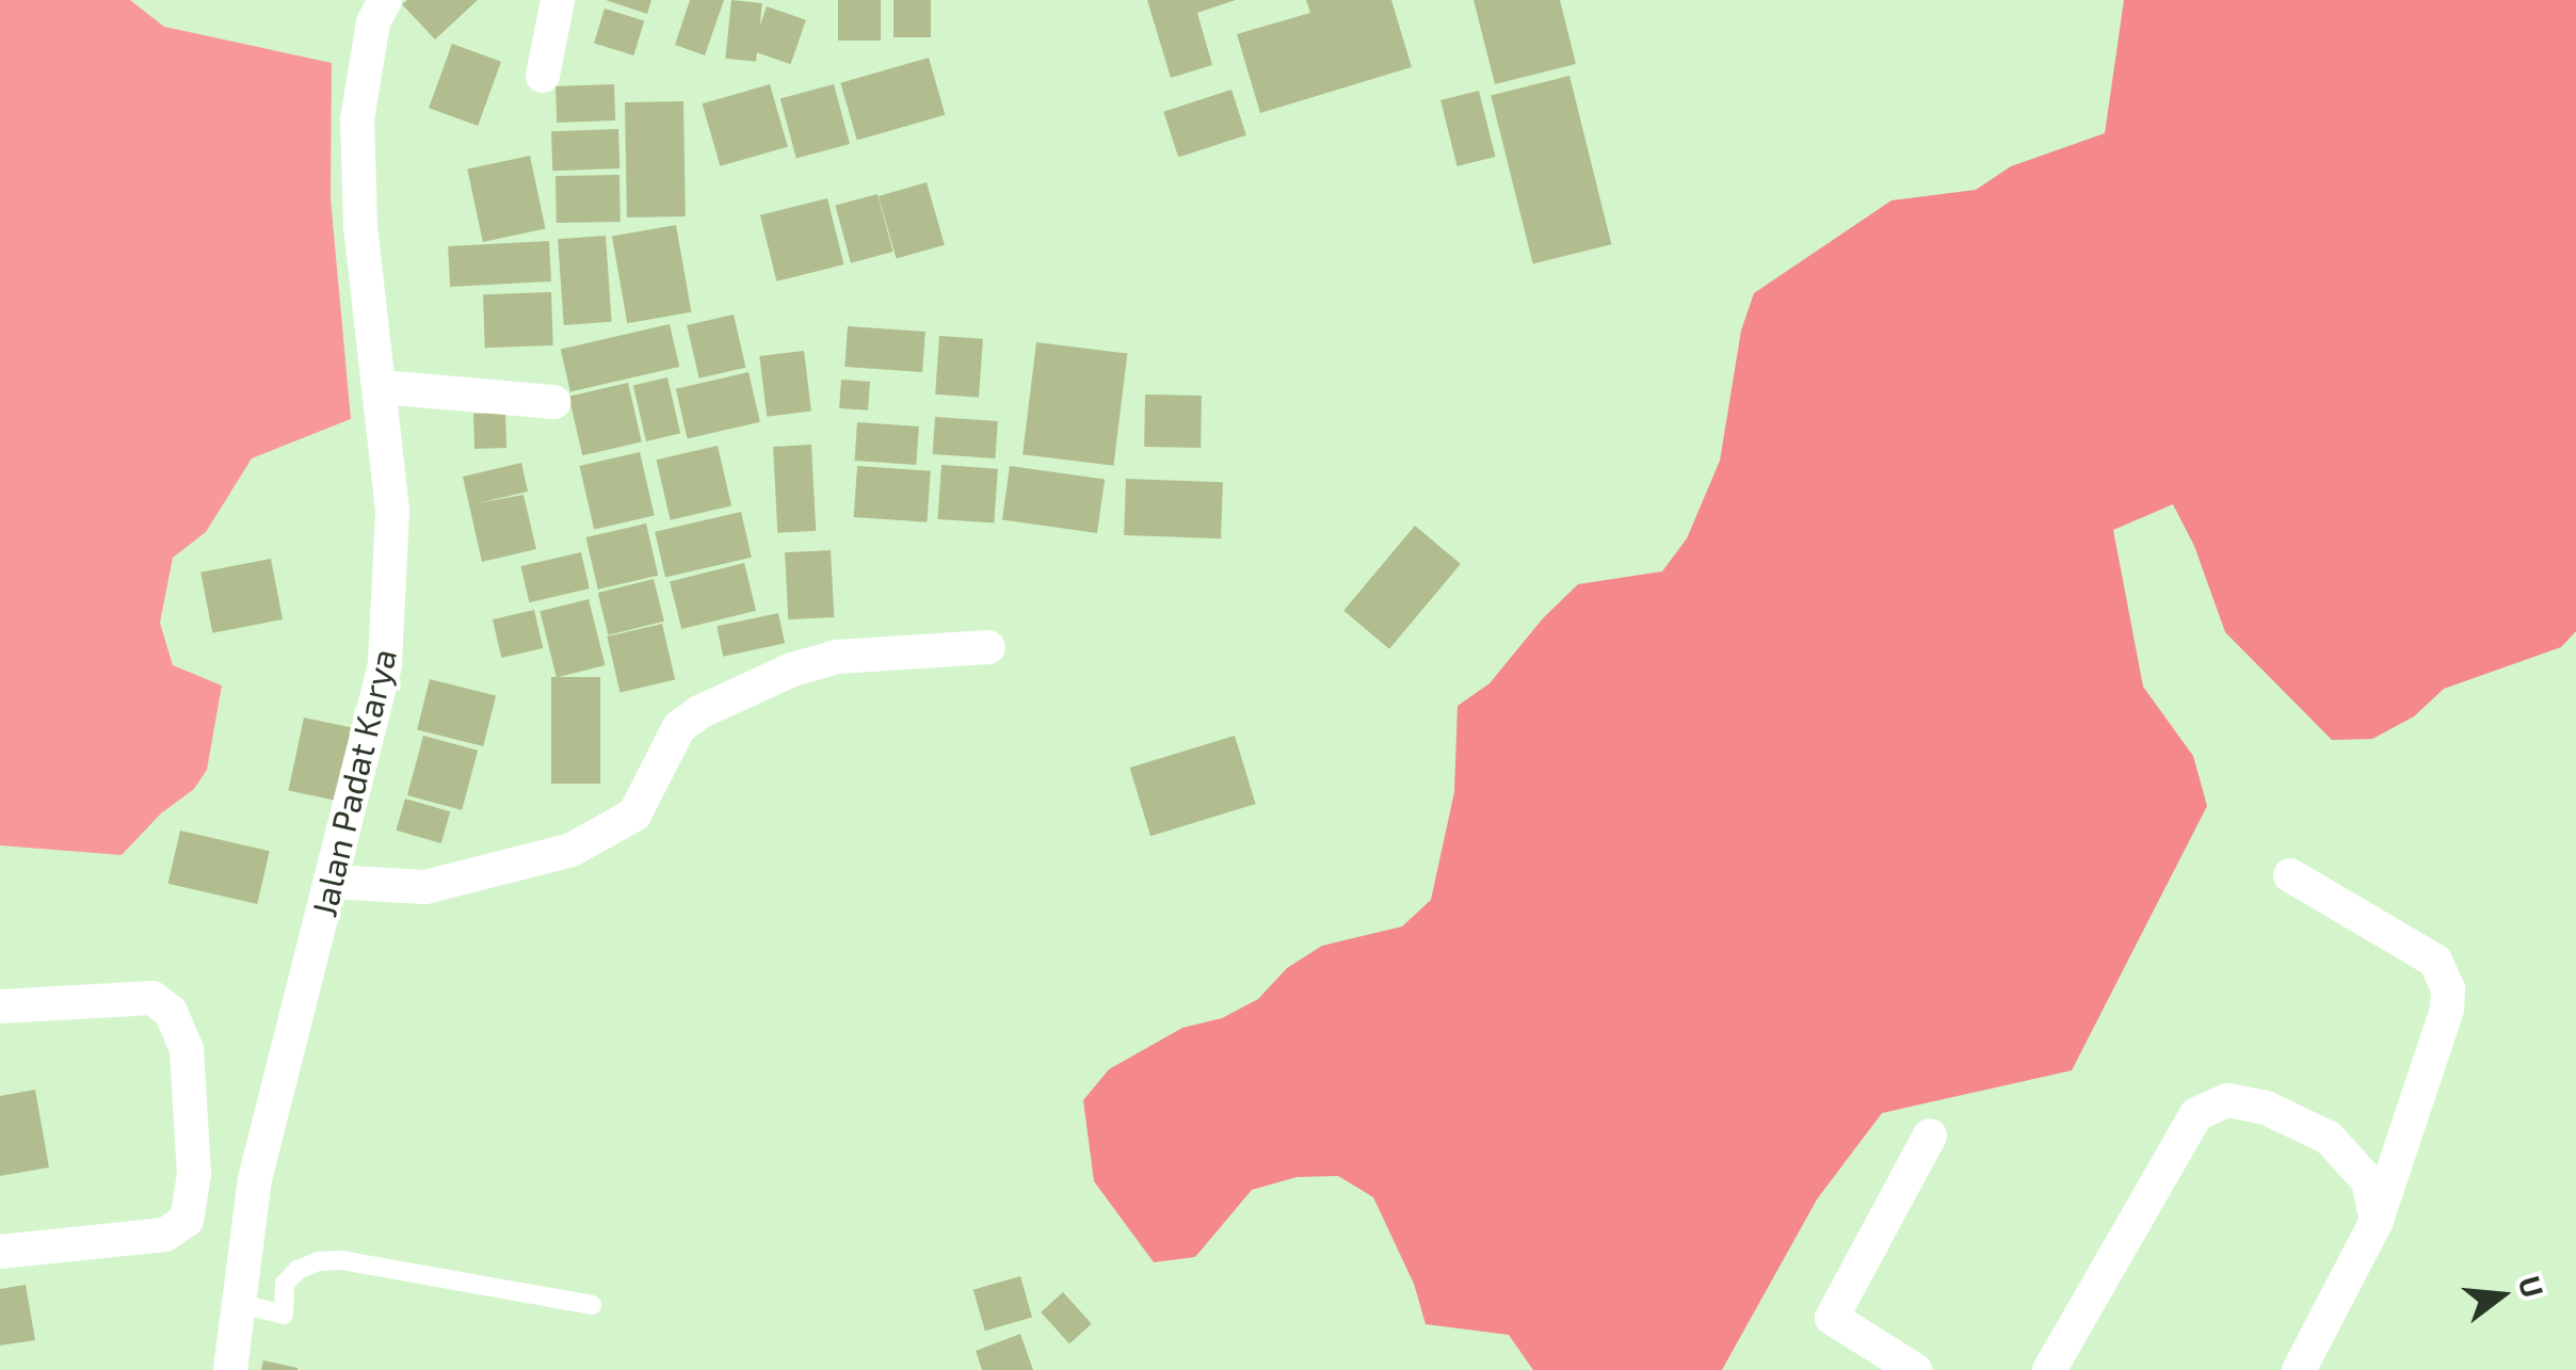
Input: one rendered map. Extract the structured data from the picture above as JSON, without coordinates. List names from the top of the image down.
{
  "streets": {
    "street": ["Jalan Padat Karya"]
  },
  "north": "right"
}
